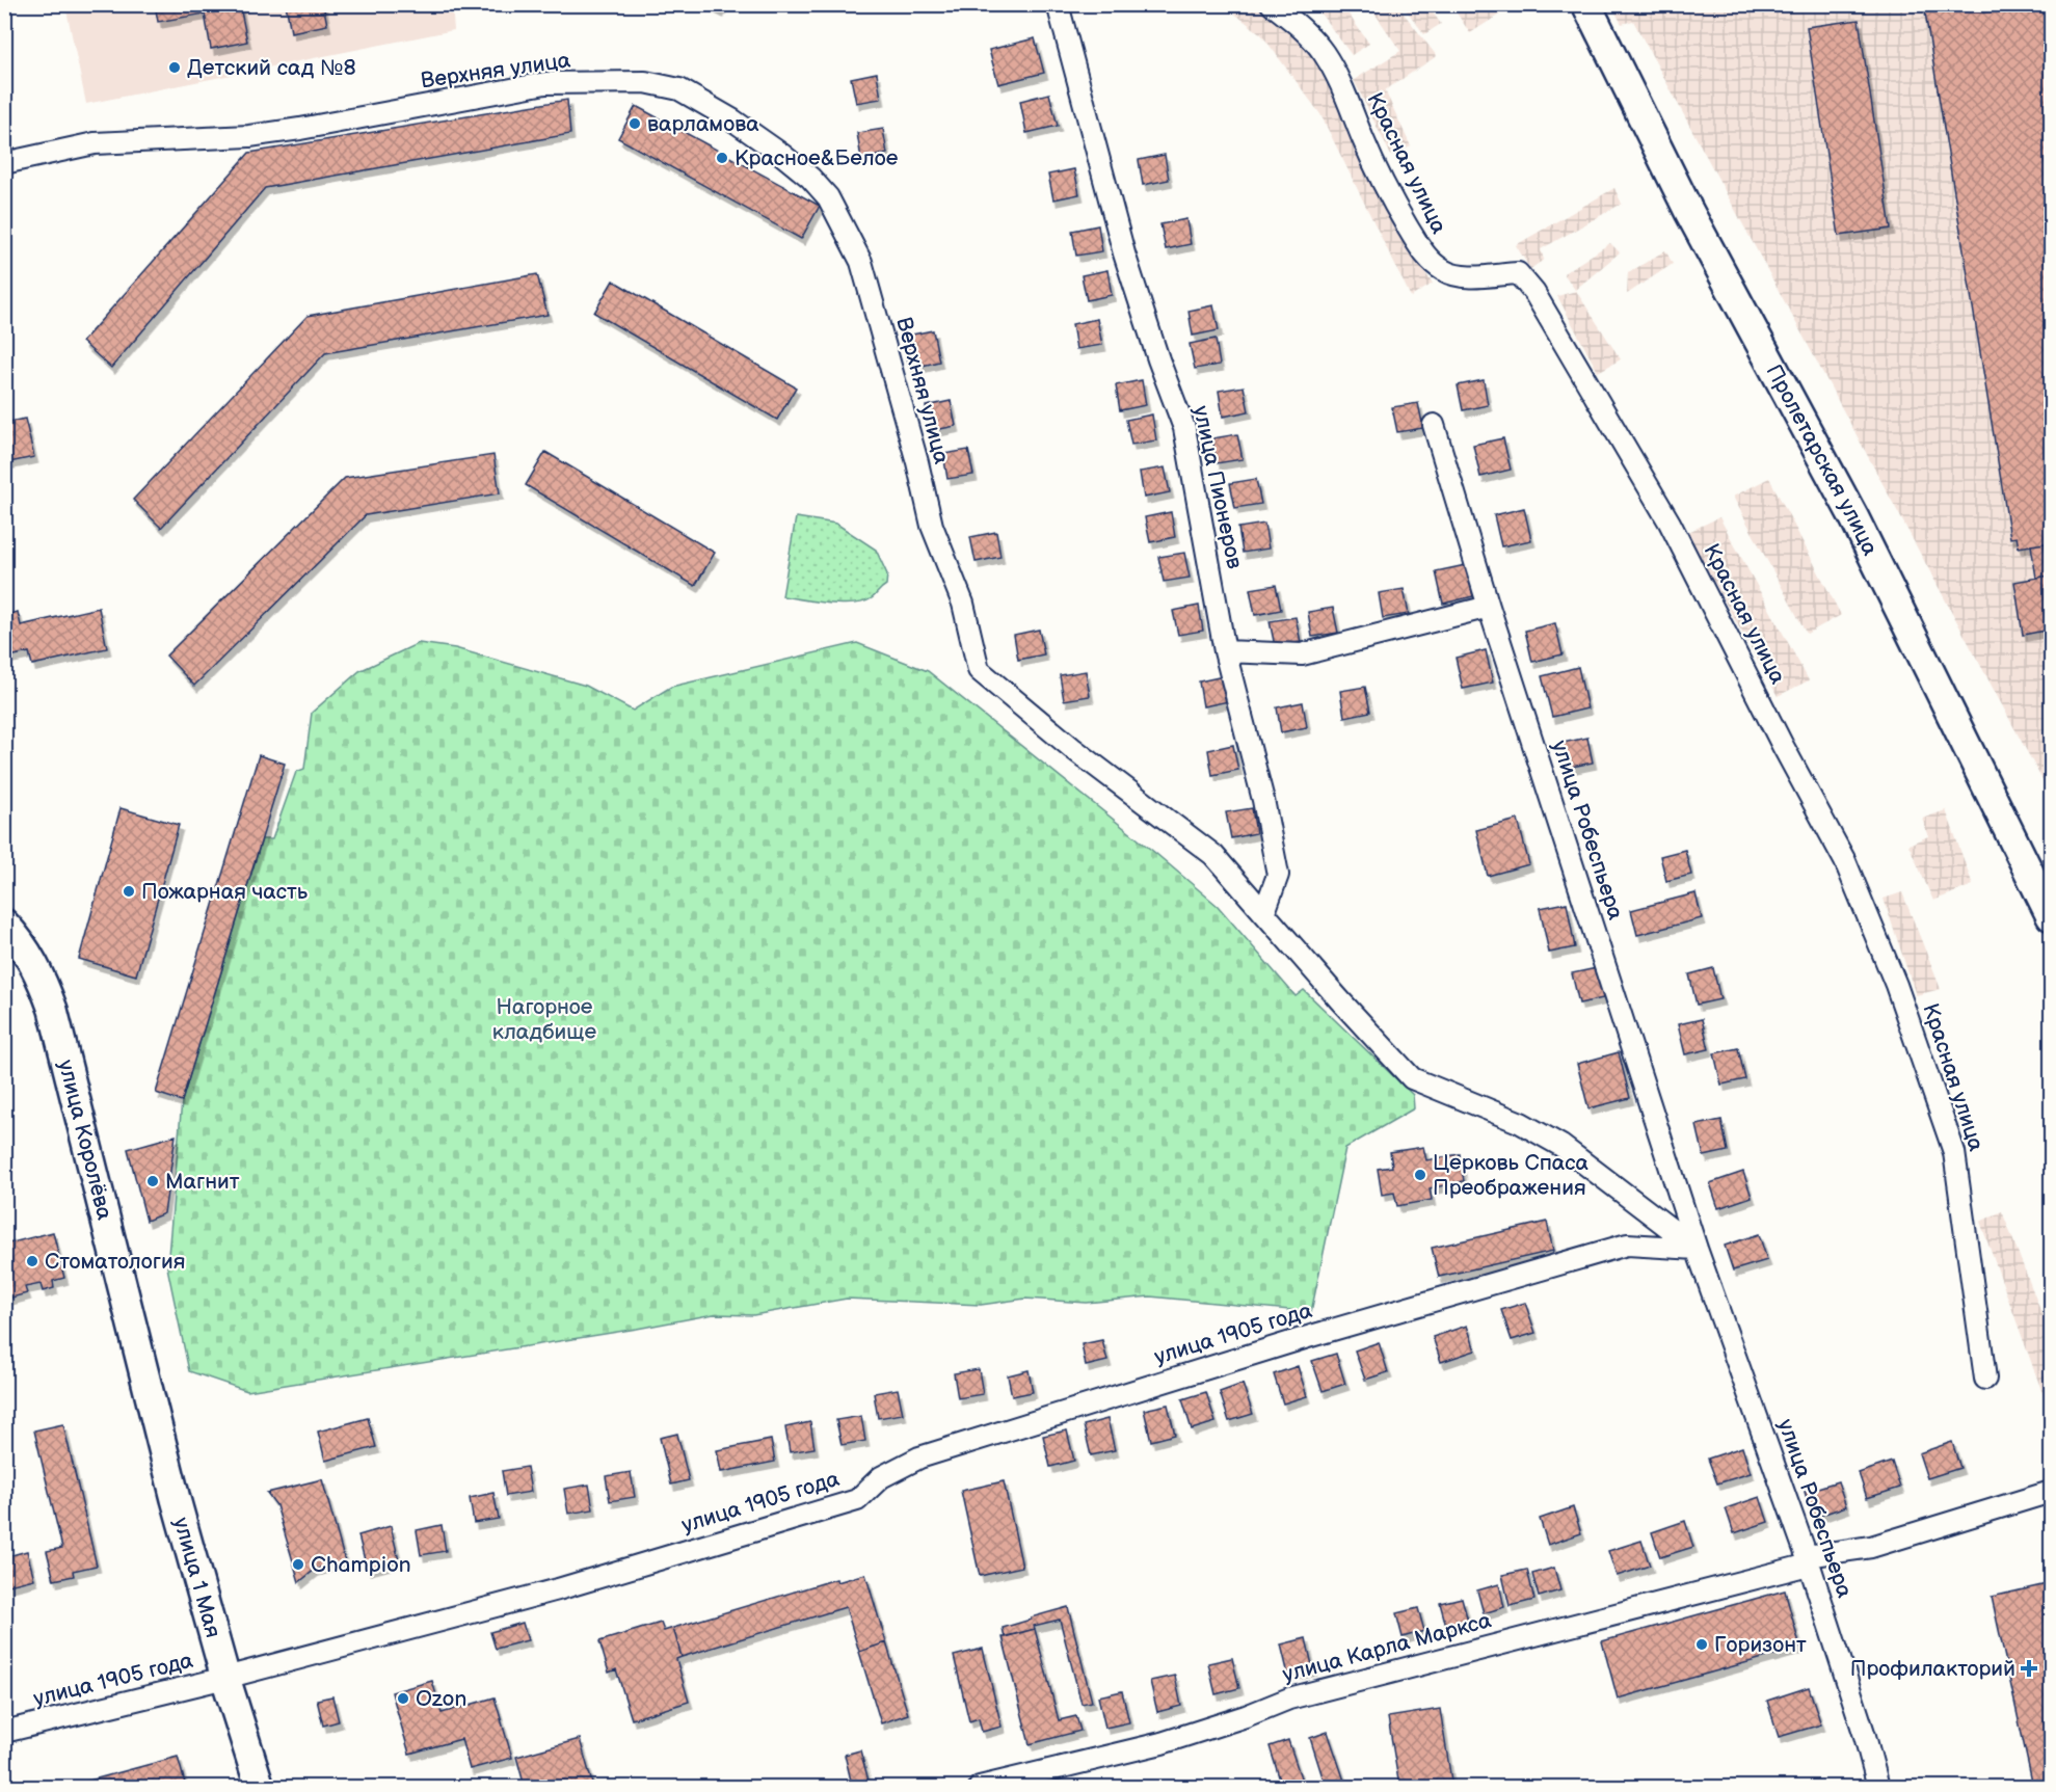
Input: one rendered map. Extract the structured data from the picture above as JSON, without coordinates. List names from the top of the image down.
{
  "streets": {
    "main road": ["Пролетарская улица", "улица Королёва", "улица 1 Мая"],
    "street": [
      "Верхняя улица",
      "Красная улица",
      "улица Пионеров",
      "улица Робеспьера",
      "улица 1905 года",
      "улица Карла Маркса"
    ]
  },
  "crossings": [
    ["Верхняя улица", "улица Пионеров"],
    ["улица Робеспьера", "улица 1905 года"],
    ["улица Робеспьера", "улица Карла Маркса"],
    ["улица Королёва", "улица 1 Мая"],
    ["улица 1905 года", "улица 1 Мая"]
  ],
  "parks": ["Нагорное кладбище"],
  "places": {
    "other": [
      "Детский сад №8",
      "варламова",
      "Красное&Белое",
      "Пожарная часть",
      "Церковь Спаса Преображения",
      "Магнит",
      "Стоматология",
      "Champion",
      "Горизонт",
      "Ozon"
    ],
    "health": ["Профилакторий"]
  }
}
